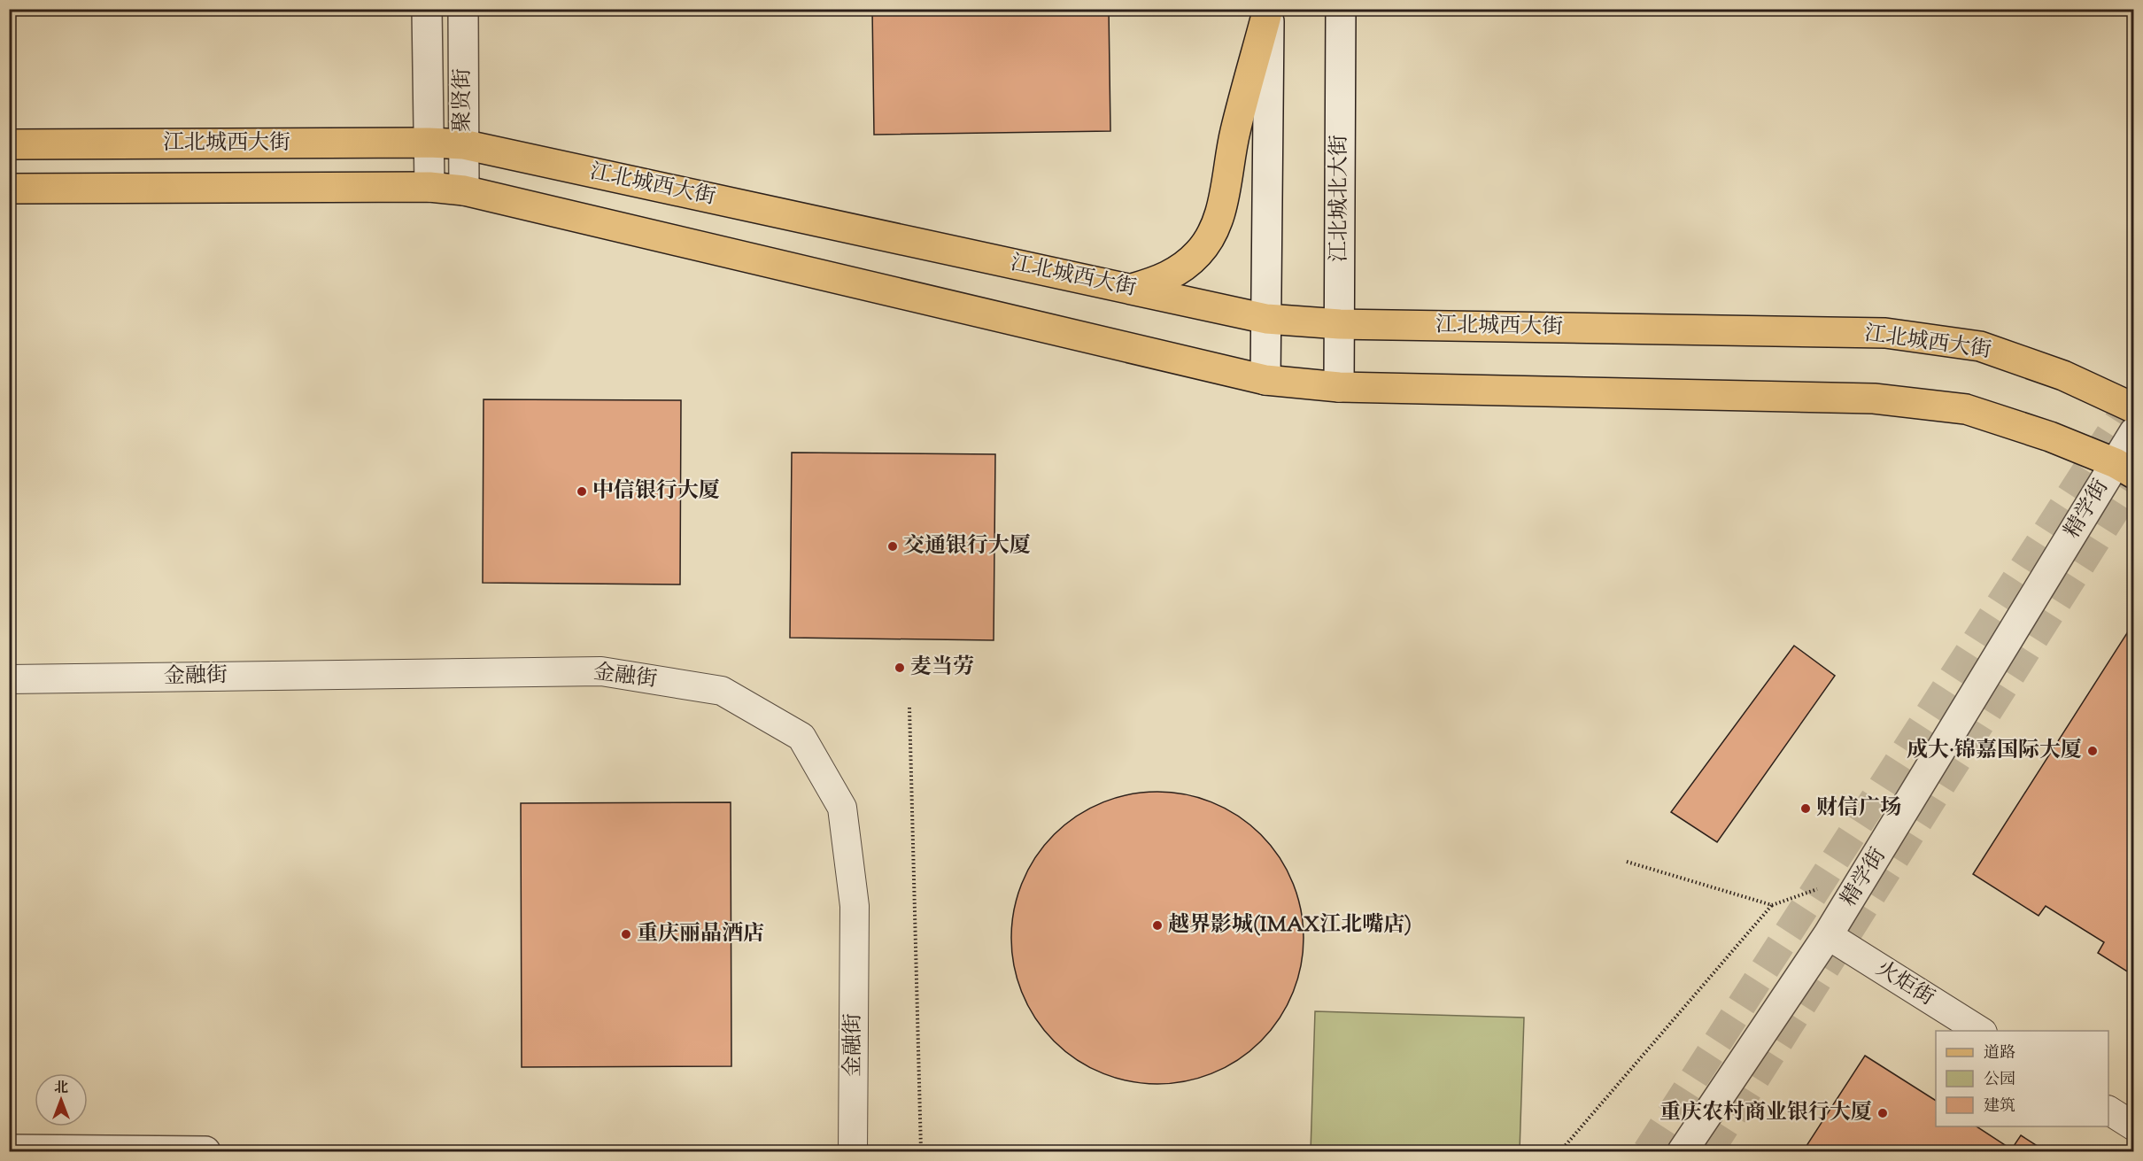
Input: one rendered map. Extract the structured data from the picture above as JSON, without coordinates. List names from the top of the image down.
{
  "streets": {
    "main road": ["江北城西大街"],
    "street": [
      "聚贤街",
      "江北城北大街",
      "精学街",
      "金融街",
      "火炬街"
    ]
  },
  "crossings": [
    ["聚贤街", "江北城西大街"],
    ["江北城西大街", "江北城北大街"],
    ["江北城西大街", "精学街"],
    ["精学街", "火炬街"]
  ],
  "places": [
    "中信银行大厦",
    "交通银行大厦",
    "麦当劳",
    "成大·锦嘉国际大厦",
    "财信广场",
    "越界影城(IMAX江北嘴店)",
    "重庆丽晶酒店",
    "重庆农村商业银行大厦"
  ],
  "legend": ["道路", "公园", "建筑"],
  "north": "top"
}
